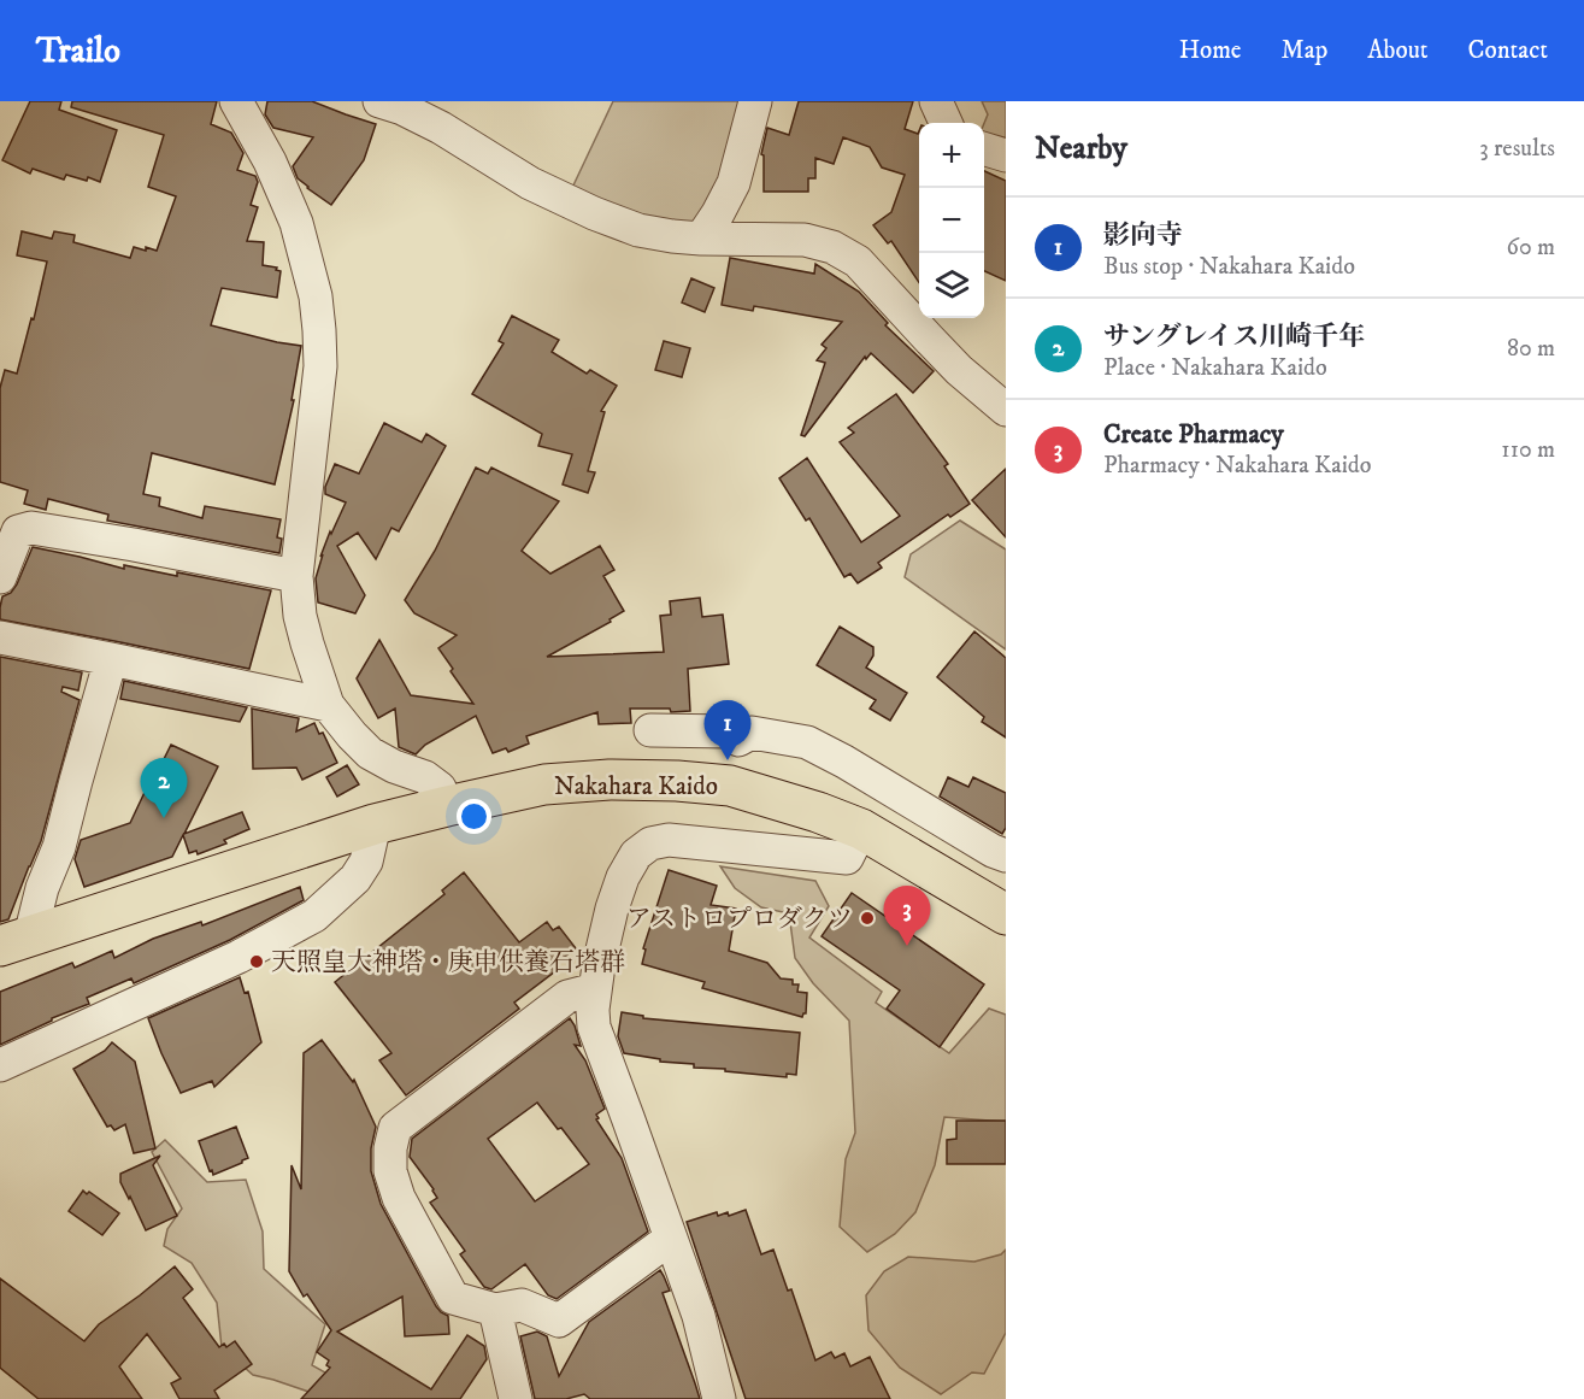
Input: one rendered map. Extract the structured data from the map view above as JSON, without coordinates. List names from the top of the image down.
{
  "streets": {
    "main road": ["Nakahara Kaido"]
  },
  "places": ["アストロプロダクツ", "天照皇大神塔・庚申供養石塔群"],
  "page": {
    "header": "Trailo",
    "nav": [
      "Home",
      "Map",
      "About",
      "Contact"
    ],
    "heading": ["Nearby", "3 results"],
    "map_buttons": ["+", "−"],
    "list": [
      {
        "mark": "1",
        "name": "影向寺",
        "note": "Bus stop · Nakahara Kaido",
        "value": "60 m"
      },
      {
        "mark": "2",
        "name": "サングレイス川崎千年",
        "note": "Place · Nakahara Kaido",
        "value": "80 m"
      },
      {
        "mark": "3",
        "name": "Create Pharmacy",
        "note": "Pharmacy · Nakahara Kaido",
        "value": "110 m"
      }
    ],
    "pins": ["1", "2", "3"]
  }
}
